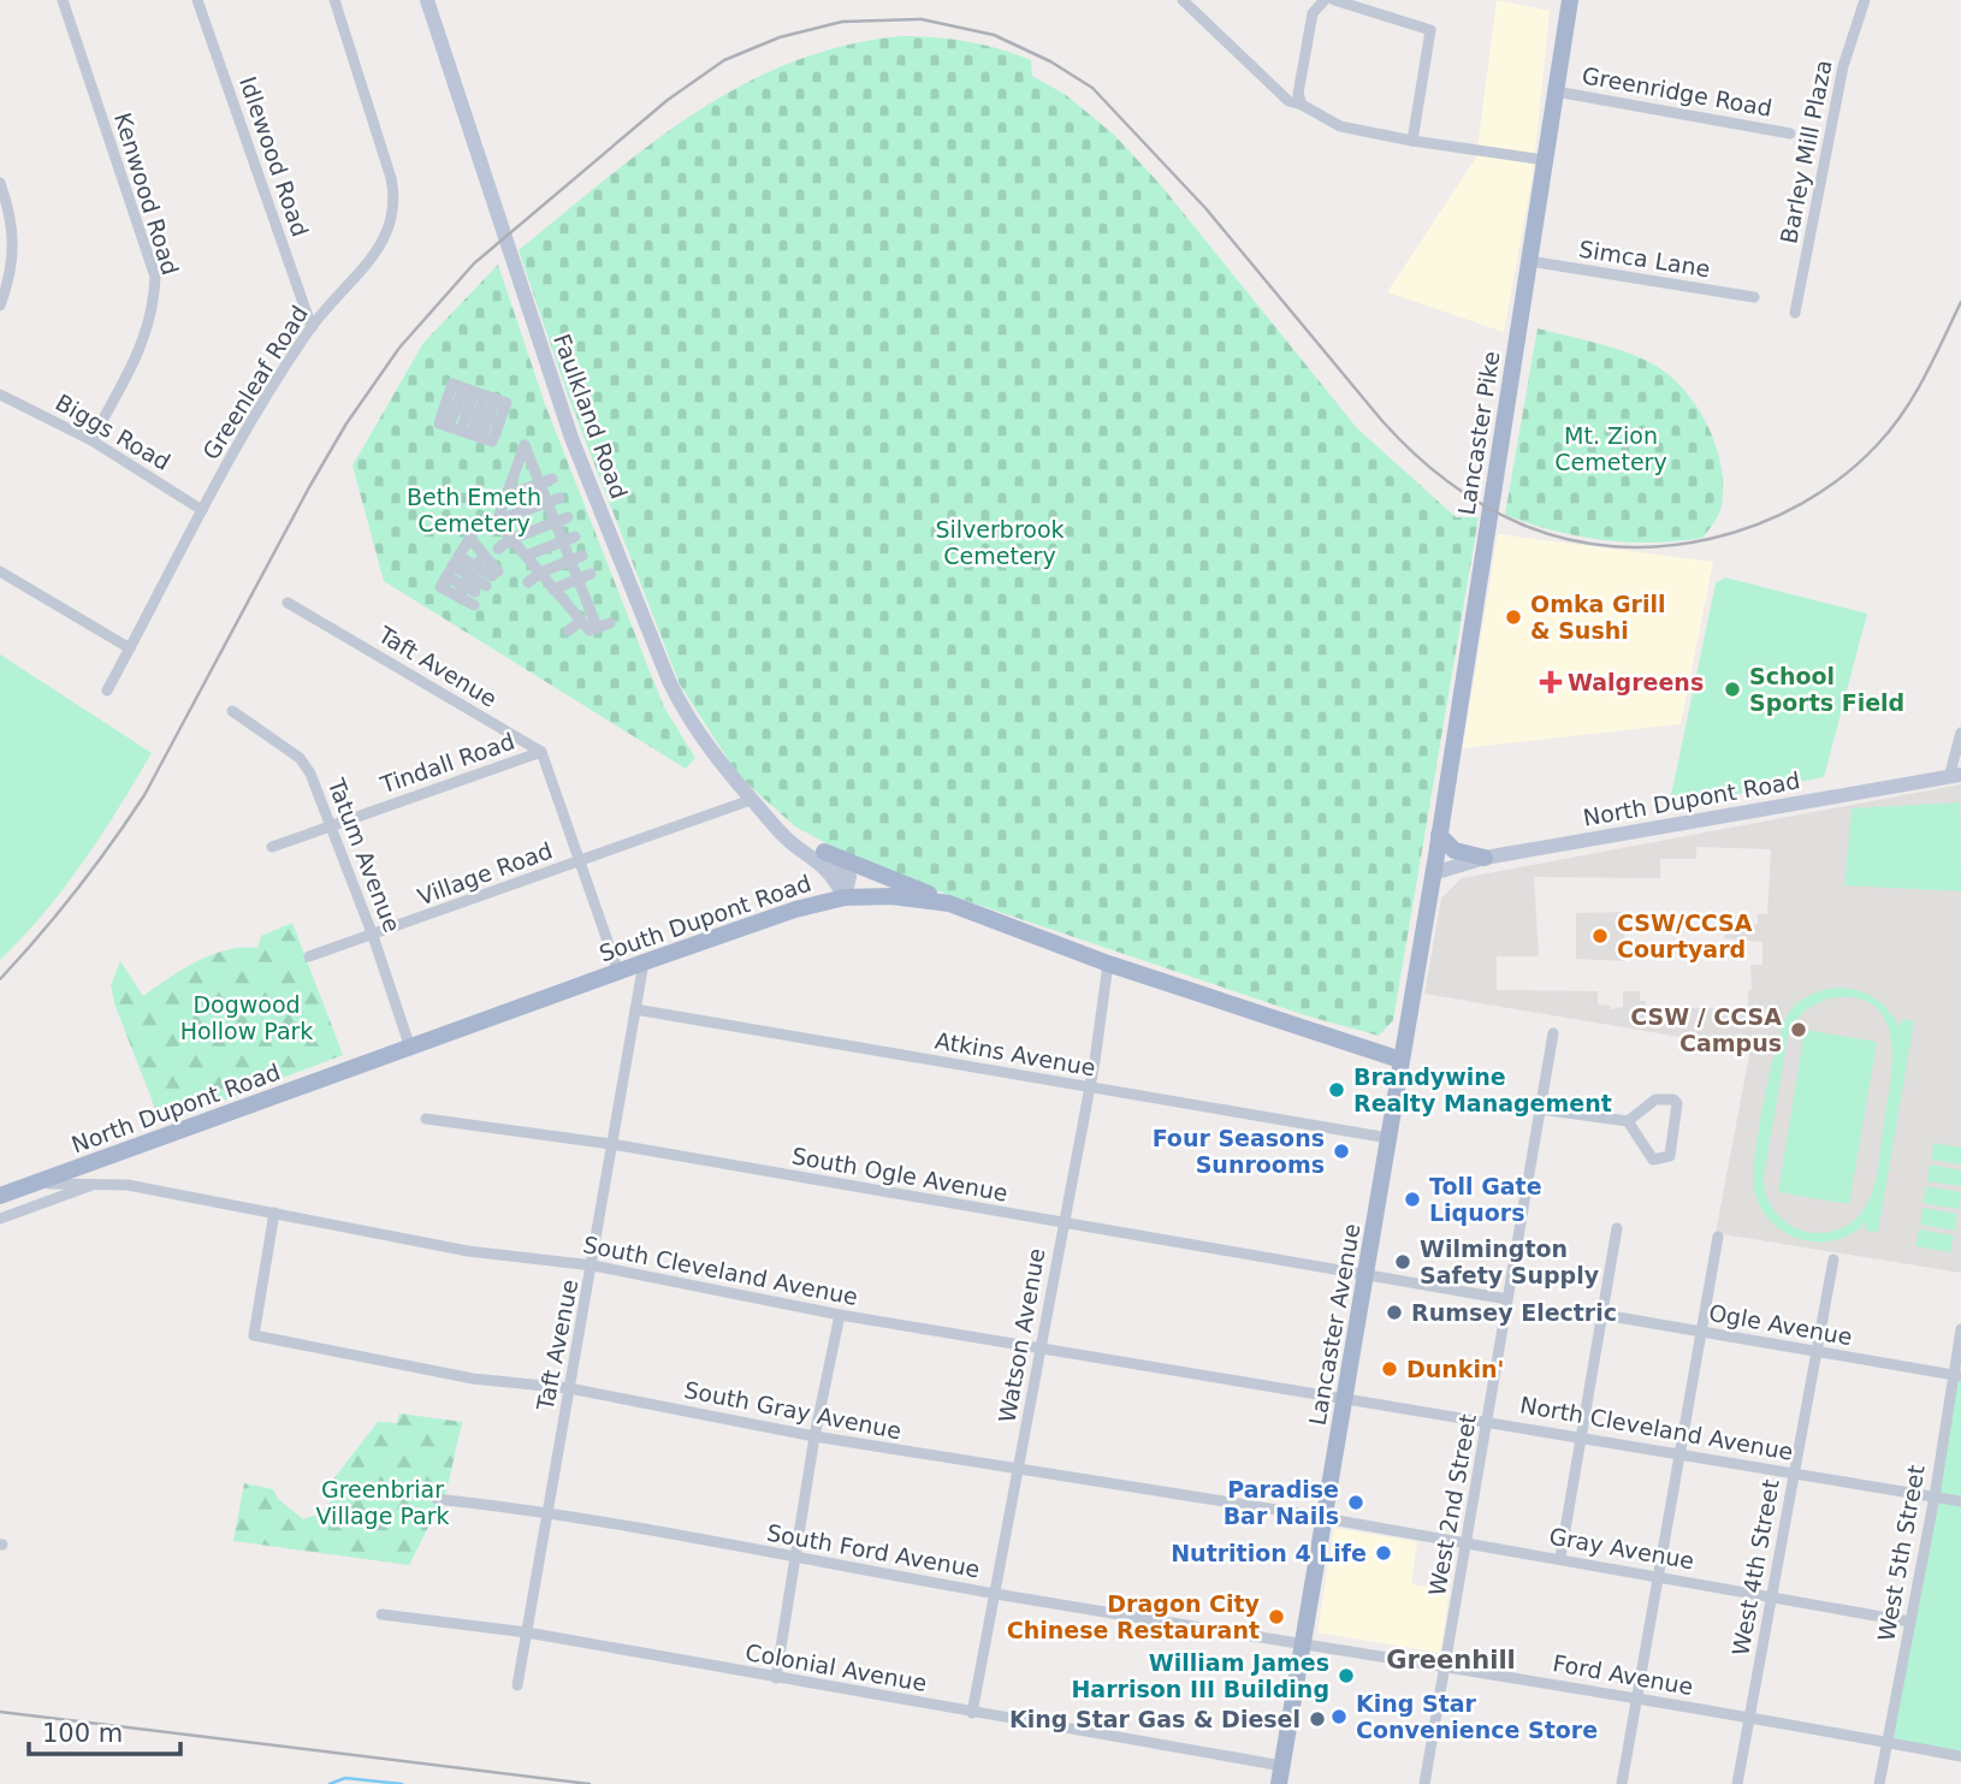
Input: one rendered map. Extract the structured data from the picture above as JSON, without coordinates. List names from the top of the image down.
{
  "streets": {
    "main road": [
      "Faulkland Road",
      "Lancaster Pike",
      "North Dupont Road",
      "South Dupont Road",
      "Lancaster Avenue"
    ],
    "street": [
      "Greenridge Road",
      "Barley Mill Plaza",
      "Idlewood Road",
      "Kenwood Road",
      "Simca Lane",
      "Greenleaf Road",
      "Biggs Road",
      "Taft Avenue",
      "Tindall Road",
      "Tatum Avenue",
      "Village Road",
      "Atkins Avenue",
      "South Ogle Avenue",
      "South Cleveland Avenue",
      "Ogle Avenue",
      "Watson Avenue",
      "South Gray Avenue",
      "North Cleveland Avenue",
      "West 2nd Street",
      "Gray Avenue",
      "South Ford Avenue",
      "West 5th Street",
      "West 4th Street",
      "Colonial Avenue",
      "Ford Avenue"
    ]
  },
  "crossings": [
    ["Greenridge Road", "Lancaster Pike"],
    ["Idlewood Road", "Greenleaf Road"],
    ["Kenwood Road", "Biggs Road"],
    ["Simca Lane", "Lancaster Pike"],
    ["Greenleaf Road", "Biggs Road"],
    ["Faulkland Road", "Village Road"],
    ["Faulkland Road", "South Dupont Road"],
    ["Lancaster Pike", "North Dupont Road"],
    ["Lancaster Pike", "Lancaster Avenue"],
    ["Taft Avenue", "Tindall Road"],
    ["Taft Avenue", "South Dupont Road"],
    ["Taft Avenue", "Atkins Avenue"],
    ["Taft Avenue", "South Ogle Avenue"],
    ["Taft Avenue", "South Cleveland Avenue"],
    ["Taft Avenue", "South Gray Avenue"],
    ["Taft Avenue", "South Ford Avenue"],
    ["Taft Avenue", "Colonial Avenue"],
    ["Tindall Road", "Tatum Avenue"],
    ["North Dupont Road", "South Dupont Road"],
    ["North Dupont Road", "South Cleveland Avenue"],
    ["North Dupont Road", "Lancaster Avenue"],
    ["Tatum Avenue", "Village Road"],
    ["Tatum Avenue", "South Dupont Road"],
    ["South Dupont Road", "Lancaster Avenue"],
    ["South Dupont Road", "Watson Avenue"],
    ["Atkins Avenue", "Lancaster Avenue"],
    ["Atkins Avenue", "Watson Avenue"],
    ["South Ogle Avenue", "Lancaster Avenue"],
    ["South Ogle Avenue", "Watson Avenue"],
    ["South Cleveland Avenue", "Lancaster Avenue"],
    ["South Cleveland Avenue", "Watson Avenue"],
    ["South Cleveland Avenue", "South Gray Avenue"],
    ["South Cleveland Avenue", "North Cleveland Avenue"],
    ["Lancaster Avenue", "South Gray Avenue"],
    ["Lancaster Avenue", "North Cleveland Avenue"],
    ["Lancaster Avenue", "Gray Avenue"],
    ["Lancaster Avenue", "South Ford Avenue"],
    ["Lancaster Avenue", "Colonial Avenue"],
    ["Lancaster Avenue", "Ford Avenue"],
    ["Ogle Avenue", "West 5th Street"],
    ["Ogle Avenue", "West 4th Street"],
    ["Watson Avenue", "South Gray Avenue"],
    ["Watson Avenue", "South Ford Avenue"],
    ["Watson Avenue", "Colonial Avenue"],
    ["South Gray Avenue", "Gray Avenue"],
    ["North Cleveland Avenue", "West 2nd Street"],
    ["North Cleveland Avenue", "West 5th Street"],
    ["North Cleveland Avenue", "West 4th Street"],
    ["West 2nd Street", "Gray Avenue"],
    ["West 2nd Street", "Ford Avenue"],
    ["Gray Avenue", "West 5th Street"],
    ["Gray Avenue", "West 4th Street"],
    ["South Ford Avenue", "Ford Avenue"],
    ["West 5th Street", "Ford Avenue"],
    ["West 4th Street", "Ford Avenue"]
  ],
  "districts": ["Greenhill"],
  "parks": [
    "Mt. Zion Cemetery",
    "Beth Emeth Cemetery",
    "Silverbrook Cemetery",
    "Dogwood Hollow Park",
    "Greenbriar Village Park"
  ],
  "places": {
    "other": [
      "Omka Grill & Sushi",
      "School Sports Field",
      "CSW/CCSA Courtyard",
      "CSW / CCSA Campus",
      "Brandywine Realty Management",
      "Four Seasons Sunrooms",
      "Toll Gate Liquors",
      "Wilmington Safety Supply",
      "Rumsey Electric",
      "Dunkin'",
      "Paradise Bar Nails",
      "Nutrition 4 Life",
      "Dragon City Chinese Restaurant",
      "William James Harrison III Building",
      "King Star Convenience Store",
      "King Star Gas & Diesel"
    ],
    "health": ["Walgreens"]
  },
  "scale_bar": "100 m"
}
